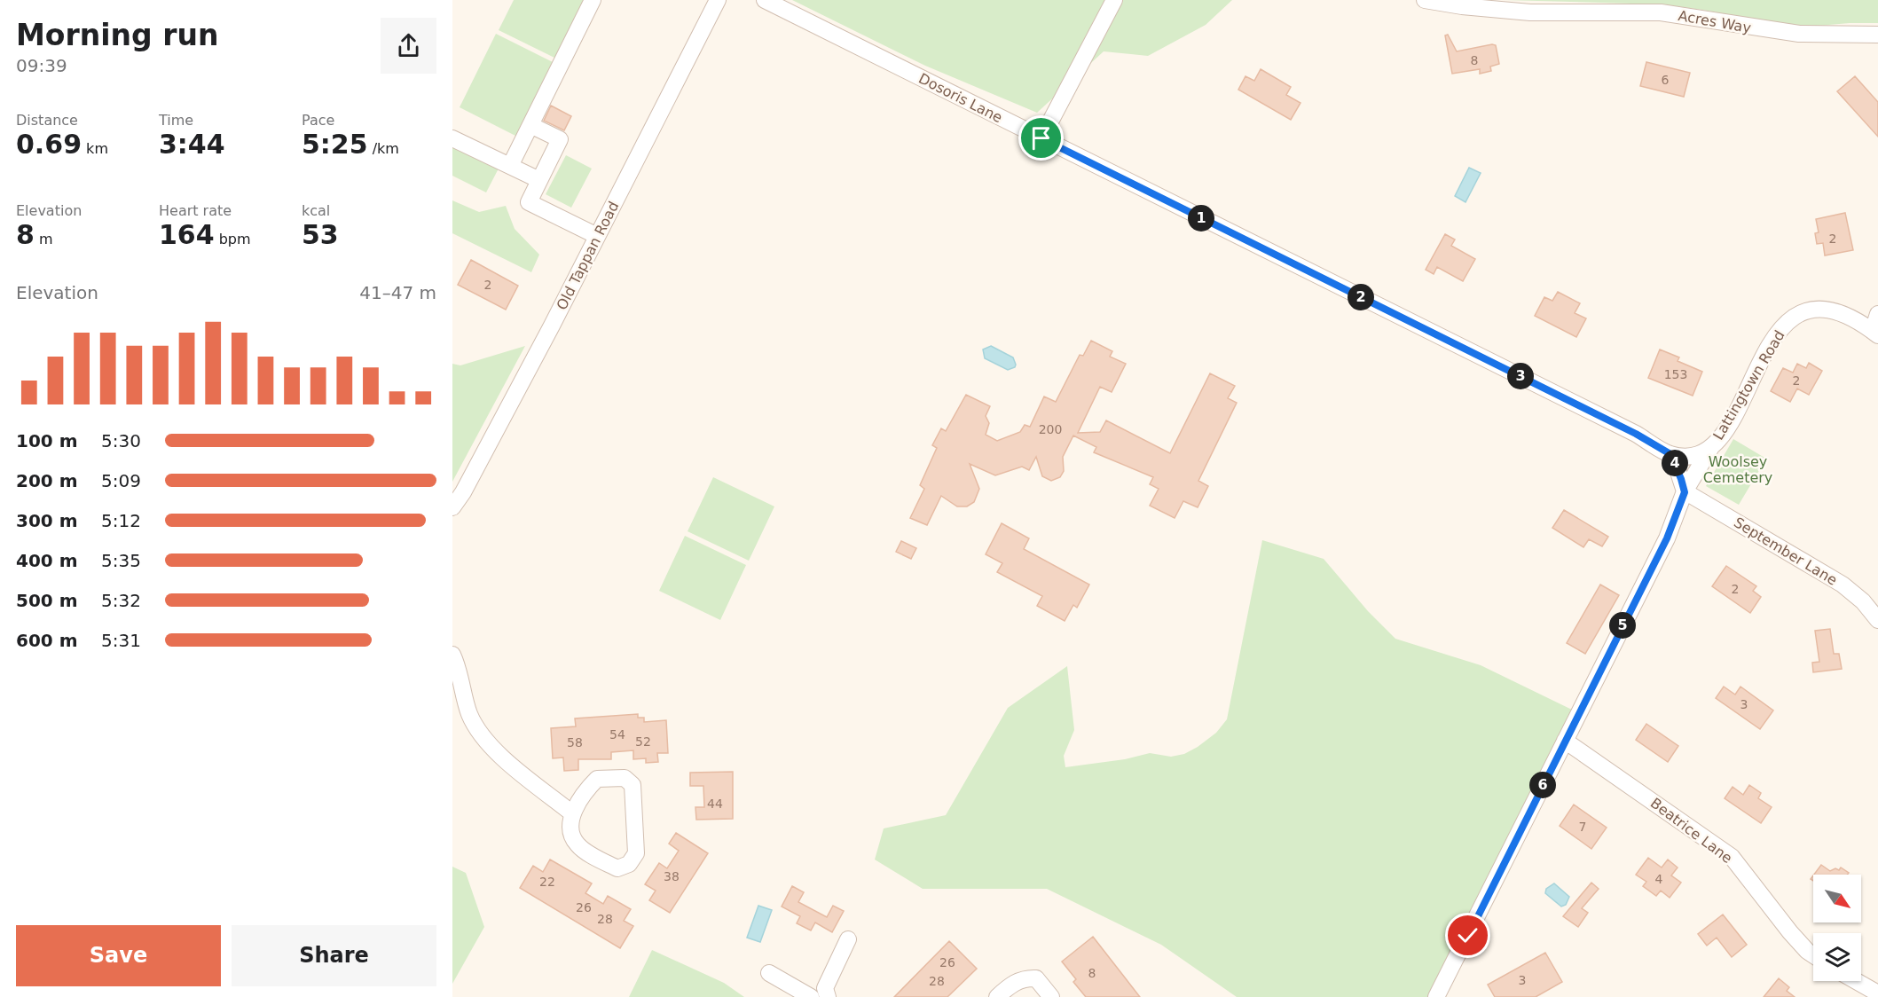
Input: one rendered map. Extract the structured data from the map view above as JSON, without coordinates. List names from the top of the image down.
{
  "streets": {
    "street": [
      "Acres Way",
      "Dosoris Lane",
      "Old Tappan Road",
      "Lattingtown Road",
      "September Lane",
      "Beatrice Lane"
    ]
  },
  "crossings": [
    ["Dosoris Lane", "Lattingtown Road"],
    ["Lattingtown Road", "September Lane"],
    ["Lattingtown Road", "Beatrice Lane"]
  ],
  "parks": ["Woolsey Cemetery"],
  "house_numbers": [
    "8",
    "6",
    "2",
    "2",
    "153",
    "2",
    "200",
    "2",
    "3",
    "54",
    "52",
    "58",
    "44",
    "7",
    "38",
    "4",
    "22",
    "26",
    "28",
    "26",
    "8",
    "3",
    "28"
  ],
  "north": "bottom right",
  "page": {
    "heading": ["Morning run", "09:39"],
    "stats": [
      ["Distance", "0.69 km"],
      ["Time", "3:44"],
      ["Pace", "5:25 /km"],
      ["Elevation", "8 m"],
      ["Heart rate", "164 bpm"],
      ["kcal", "53"]
    ],
    "pins": [
      "1",
      "2",
      "3",
      "4",
      "5",
      "6"
    ],
    "chart": ["Elevation", "41–47 m"],
    "list": [
      {
        "name": "100 m",
        "note": "5:30"
      },
      {
        "name": "200 m",
        "note": "5:09"
      },
      {
        "name": "300 m",
        "note": "5:12"
      },
      {
        "name": "400 m",
        "note": "5:35"
      },
      {
        "name": "500 m",
        "note": "5:32"
      },
      {
        "name": "600 m",
        "note": "5:31"
      }
    ],
    "buttons": ["Save", "Share"]
  }
}
